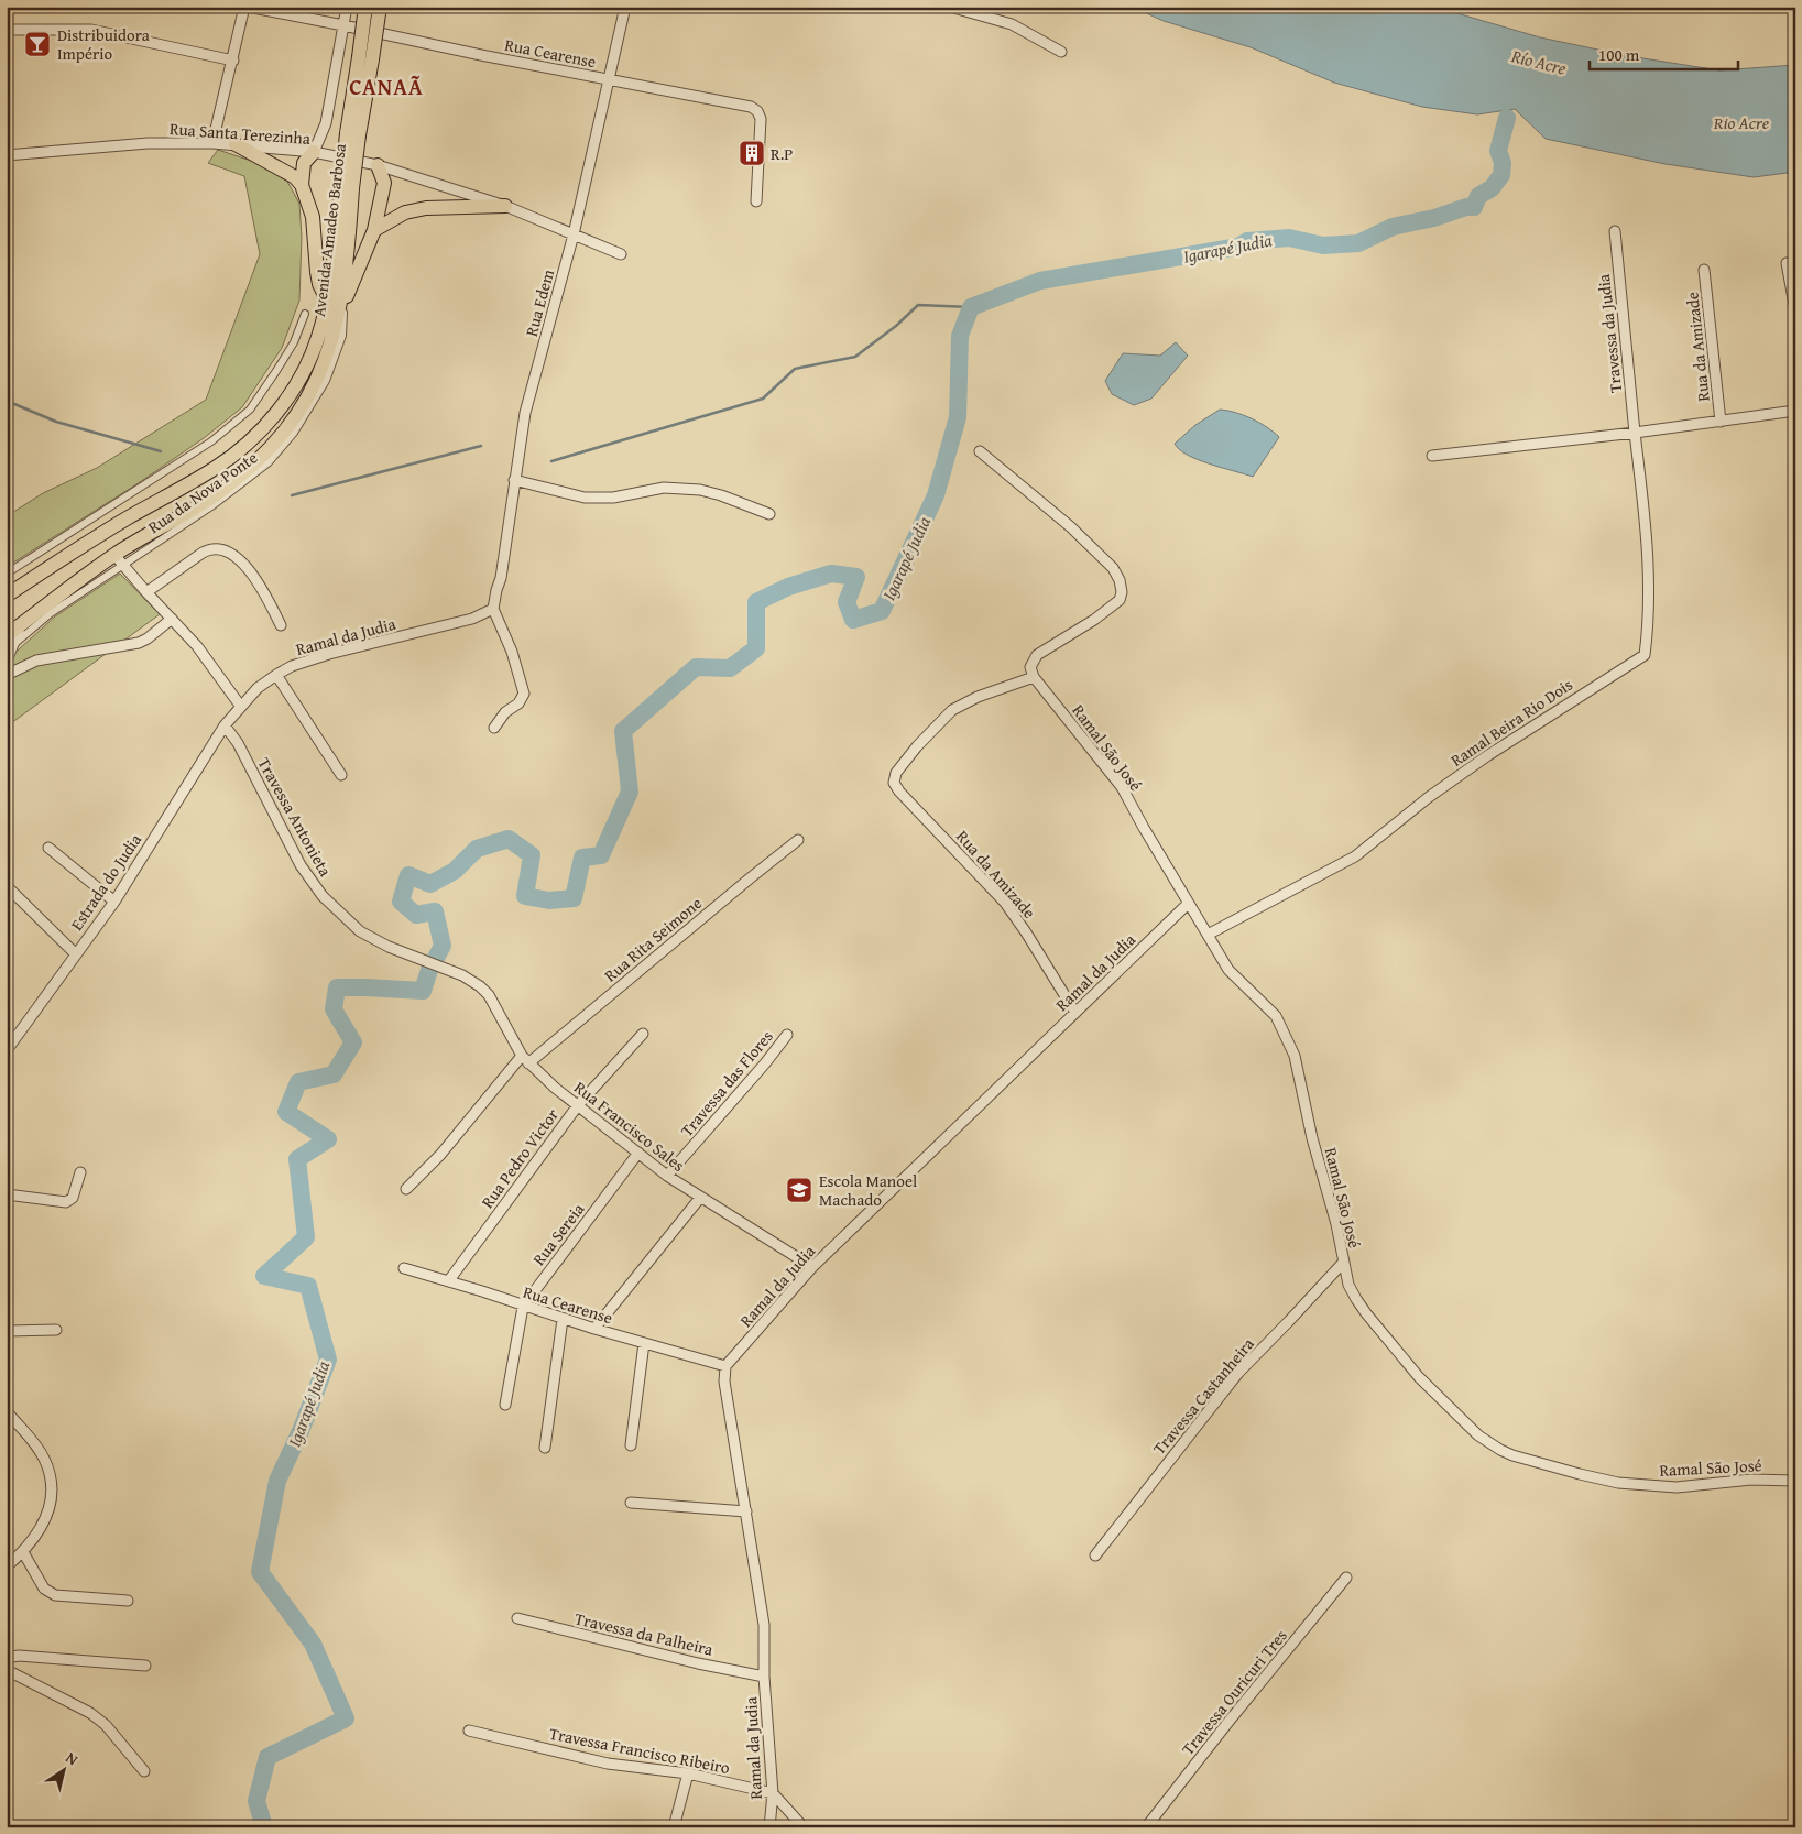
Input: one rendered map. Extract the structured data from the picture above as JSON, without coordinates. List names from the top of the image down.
{
  "streets": {
    "main road": ["Avenida Amadeo Barbosa"],
    "street": [
      "Rua Cearense",
      "Rua Santa Terezinha",
      "Rua Edem",
      "Travessa da Judia",
      "Rua da Amizade",
      "Ramal da Judia",
      "Ramal Beira Rio Dois",
      "Ramal São José",
      "Travessa Antonieta",
      "Estrada do Judia",
      "Rua Rita Seimone",
      "Travessa das Flores",
      "Rua Francisco Sales",
      "Rua Pedro Victor",
      "Rua Sereia",
      "Travessa Castanheira",
      "Travessa da Palheira",
      "Travessa Ouricuri Tres",
      "Travessa Francisco Ribeiro"
    ]
  },
  "crossings": [
    ["Rua Cearense", "Rua Edem"],
    ["Rua Cearense", "Ramal da Judia"],
    ["Rua Cearense", "Rua Pedro Victor"],
    ["Rua Cearense", "Rua Sereia"],
    ["Rua Santa Terezinha", "Rua Edem"],
    ["Rua Edem", "Ramal da Judia"],
    ["Travessa da Judia", "Ramal Beira Rio Dois"],
    ["Rua da Amizade", "Ramal da Judia"],
    ["Rua da Amizade", "Ramal São José"],
    ["Ramal da Judia", "Ramal São José"],
    ["Ramal da Judia", "Travessa Antonieta"],
    ["Ramal da Judia", "Estrada do Judia"],
    ["Ramal da Judia", "Rua Francisco Sales"],
    ["Ramal da Judia", "Travessa da Palheira"],
    ["Ramal da Judia", "Travessa Francisco Ribeiro"],
    ["Ramal Beira Rio Dois", "Ramal São José"],
    ["Ramal São José", "Travessa Castanheira"],
    ["Travessa Antonieta", "Estrada do Judia"],
    ["Travessa Antonieta", "Rua Francisco Sales"],
    ["Rua Rita Seimone", "Rua Francisco Sales"],
    ["Travessa das Flores", "Rua Francisco Sales"],
    ["Rua Francisco Sales", "Rua Pedro Victor"],
    ["Rua Francisco Sales", "Rua Sereia"]
  ],
  "districts": ["CANAÃ"],
  "water": ["Río Acre", "Rio Acre", "Igarapé Judia"],
  "places": {
    "bar": ["Distribuidora Império"],
    "building": ["R.P"],
    "school or university": ["Escola Manoel Machado"]
  },
  "scale_bar": "100 m",
  "north": "top right"
}
